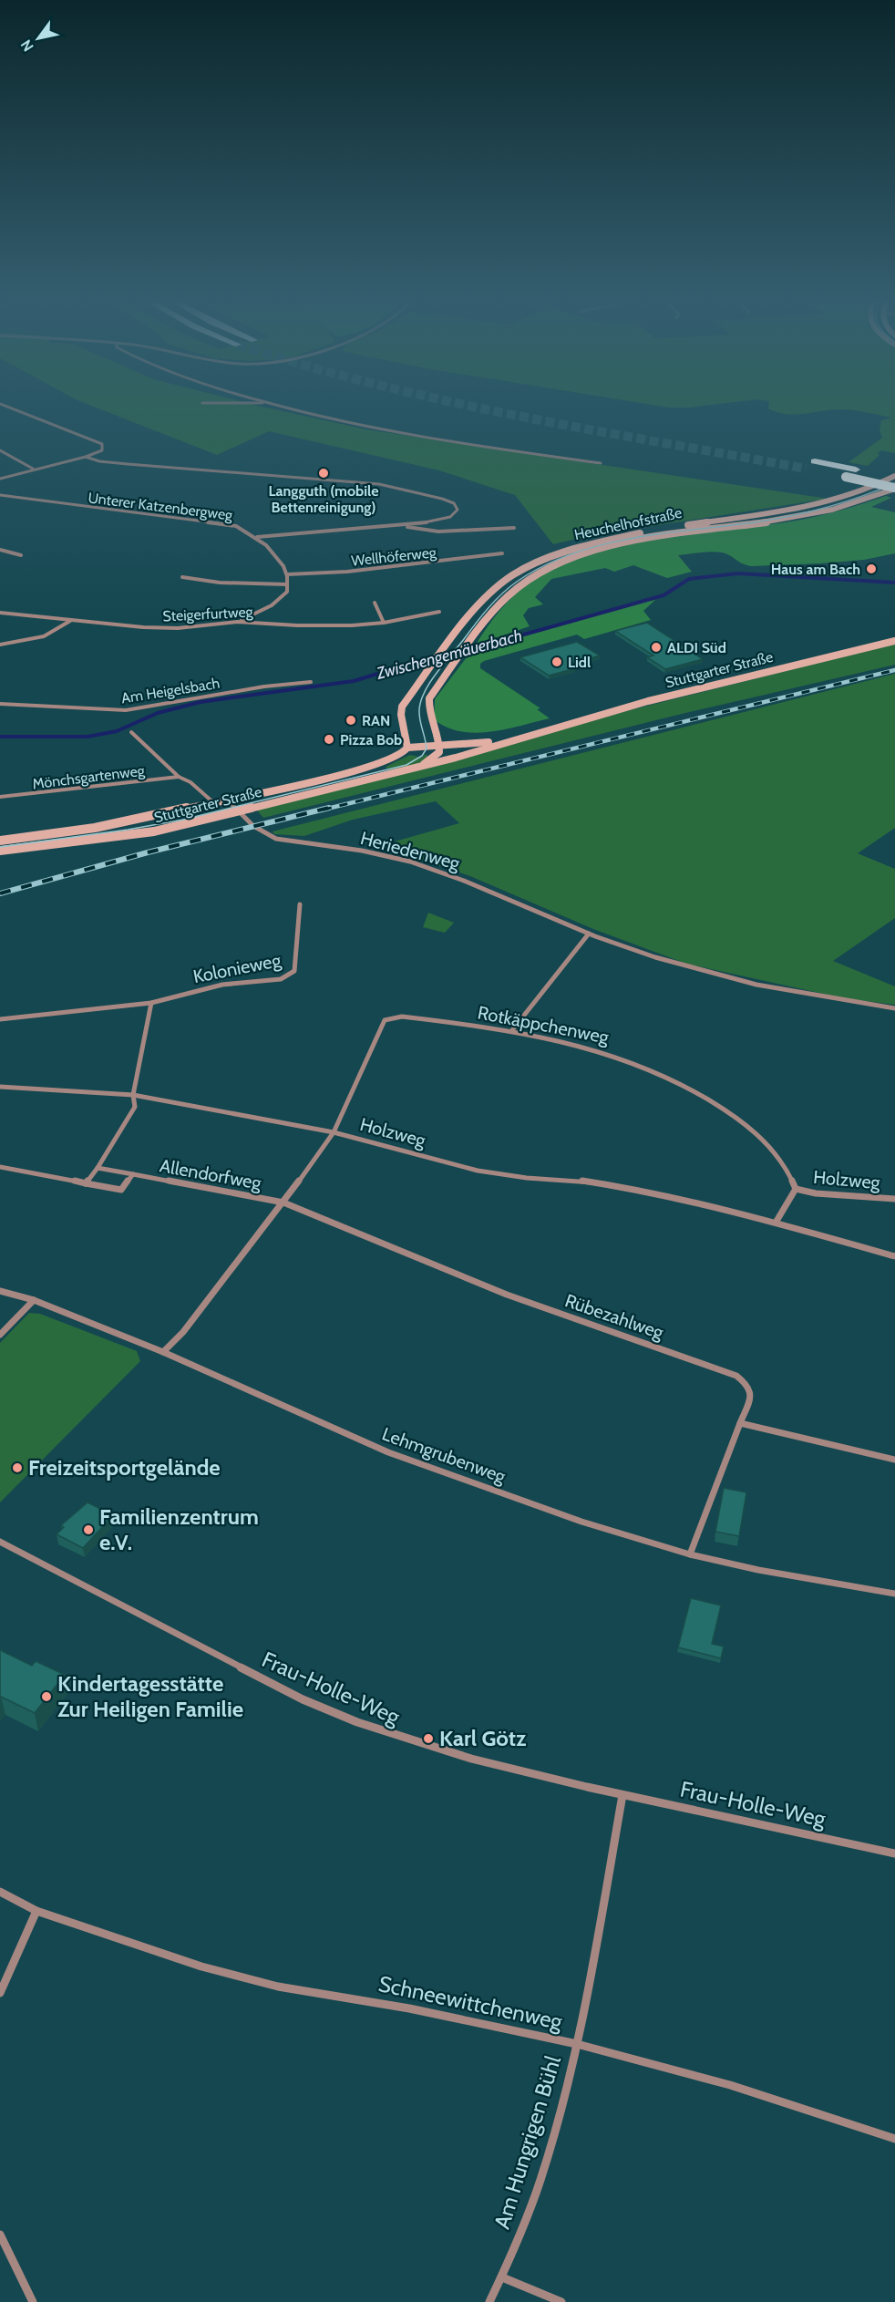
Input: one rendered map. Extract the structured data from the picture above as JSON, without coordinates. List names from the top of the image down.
{
  "streets": {
    "main road": ["Heuchelhofstraße", "Stuttgarter Straße"],
    "street": [
      "Unterer Katzenbergweg",
      "Wellhöferweg",
      "Steigerfurtweg",
      "Am Heigelsbach",
      "Mönchsgartenweg",
      "Heriedenweg",
      "Kolonieweg",
      "Rotkäppchenweg",
      "Holzweg",
      "Allendorfweg",
      "Rübezahlweg",
      "Lehmgrubenweg",
      "Frau-Holle-Weg",
      "Schneewittchenweg",
      "Am Hungrigen Bühl"
    ]
  },
  "crossings": [
    ["Unterer Katzenbergweg", "Wellhöferweg"],
    ["Heuchelhofstraße", "Stuttgarter Straße"],
    ["Stuttgarter Straße", "Mönchsgartenweg"],
    ["Stuttgarter Straße", "Heriedenweg"],
    ["Rotkäppchenweg", "Holzweg"],
    ["Allendorfweg", "Rübezahlweg"],
    ["Frau-Holle-Weg", "Am Hungrigen Bühl"],
    ["Schneewittchenweg", "Am Hungrigen Bühl"]
  ],
  "water": ["Zwischengemäuerbach"],
  "places": [
    "Langguth (mobile Bettenreinigung)",
    "Haus am Bach",
    "ALDI Süd",
    "Lidl",
    "RAN",
    "Pizza Bob",
    "Freizeitsportgelände",
    "Familienzentrum e.V.",
    "Kindertagesstätte Zur Heiligen Familie",
    "Karl Götz"
  ],
  "north": "bottom left"
}
